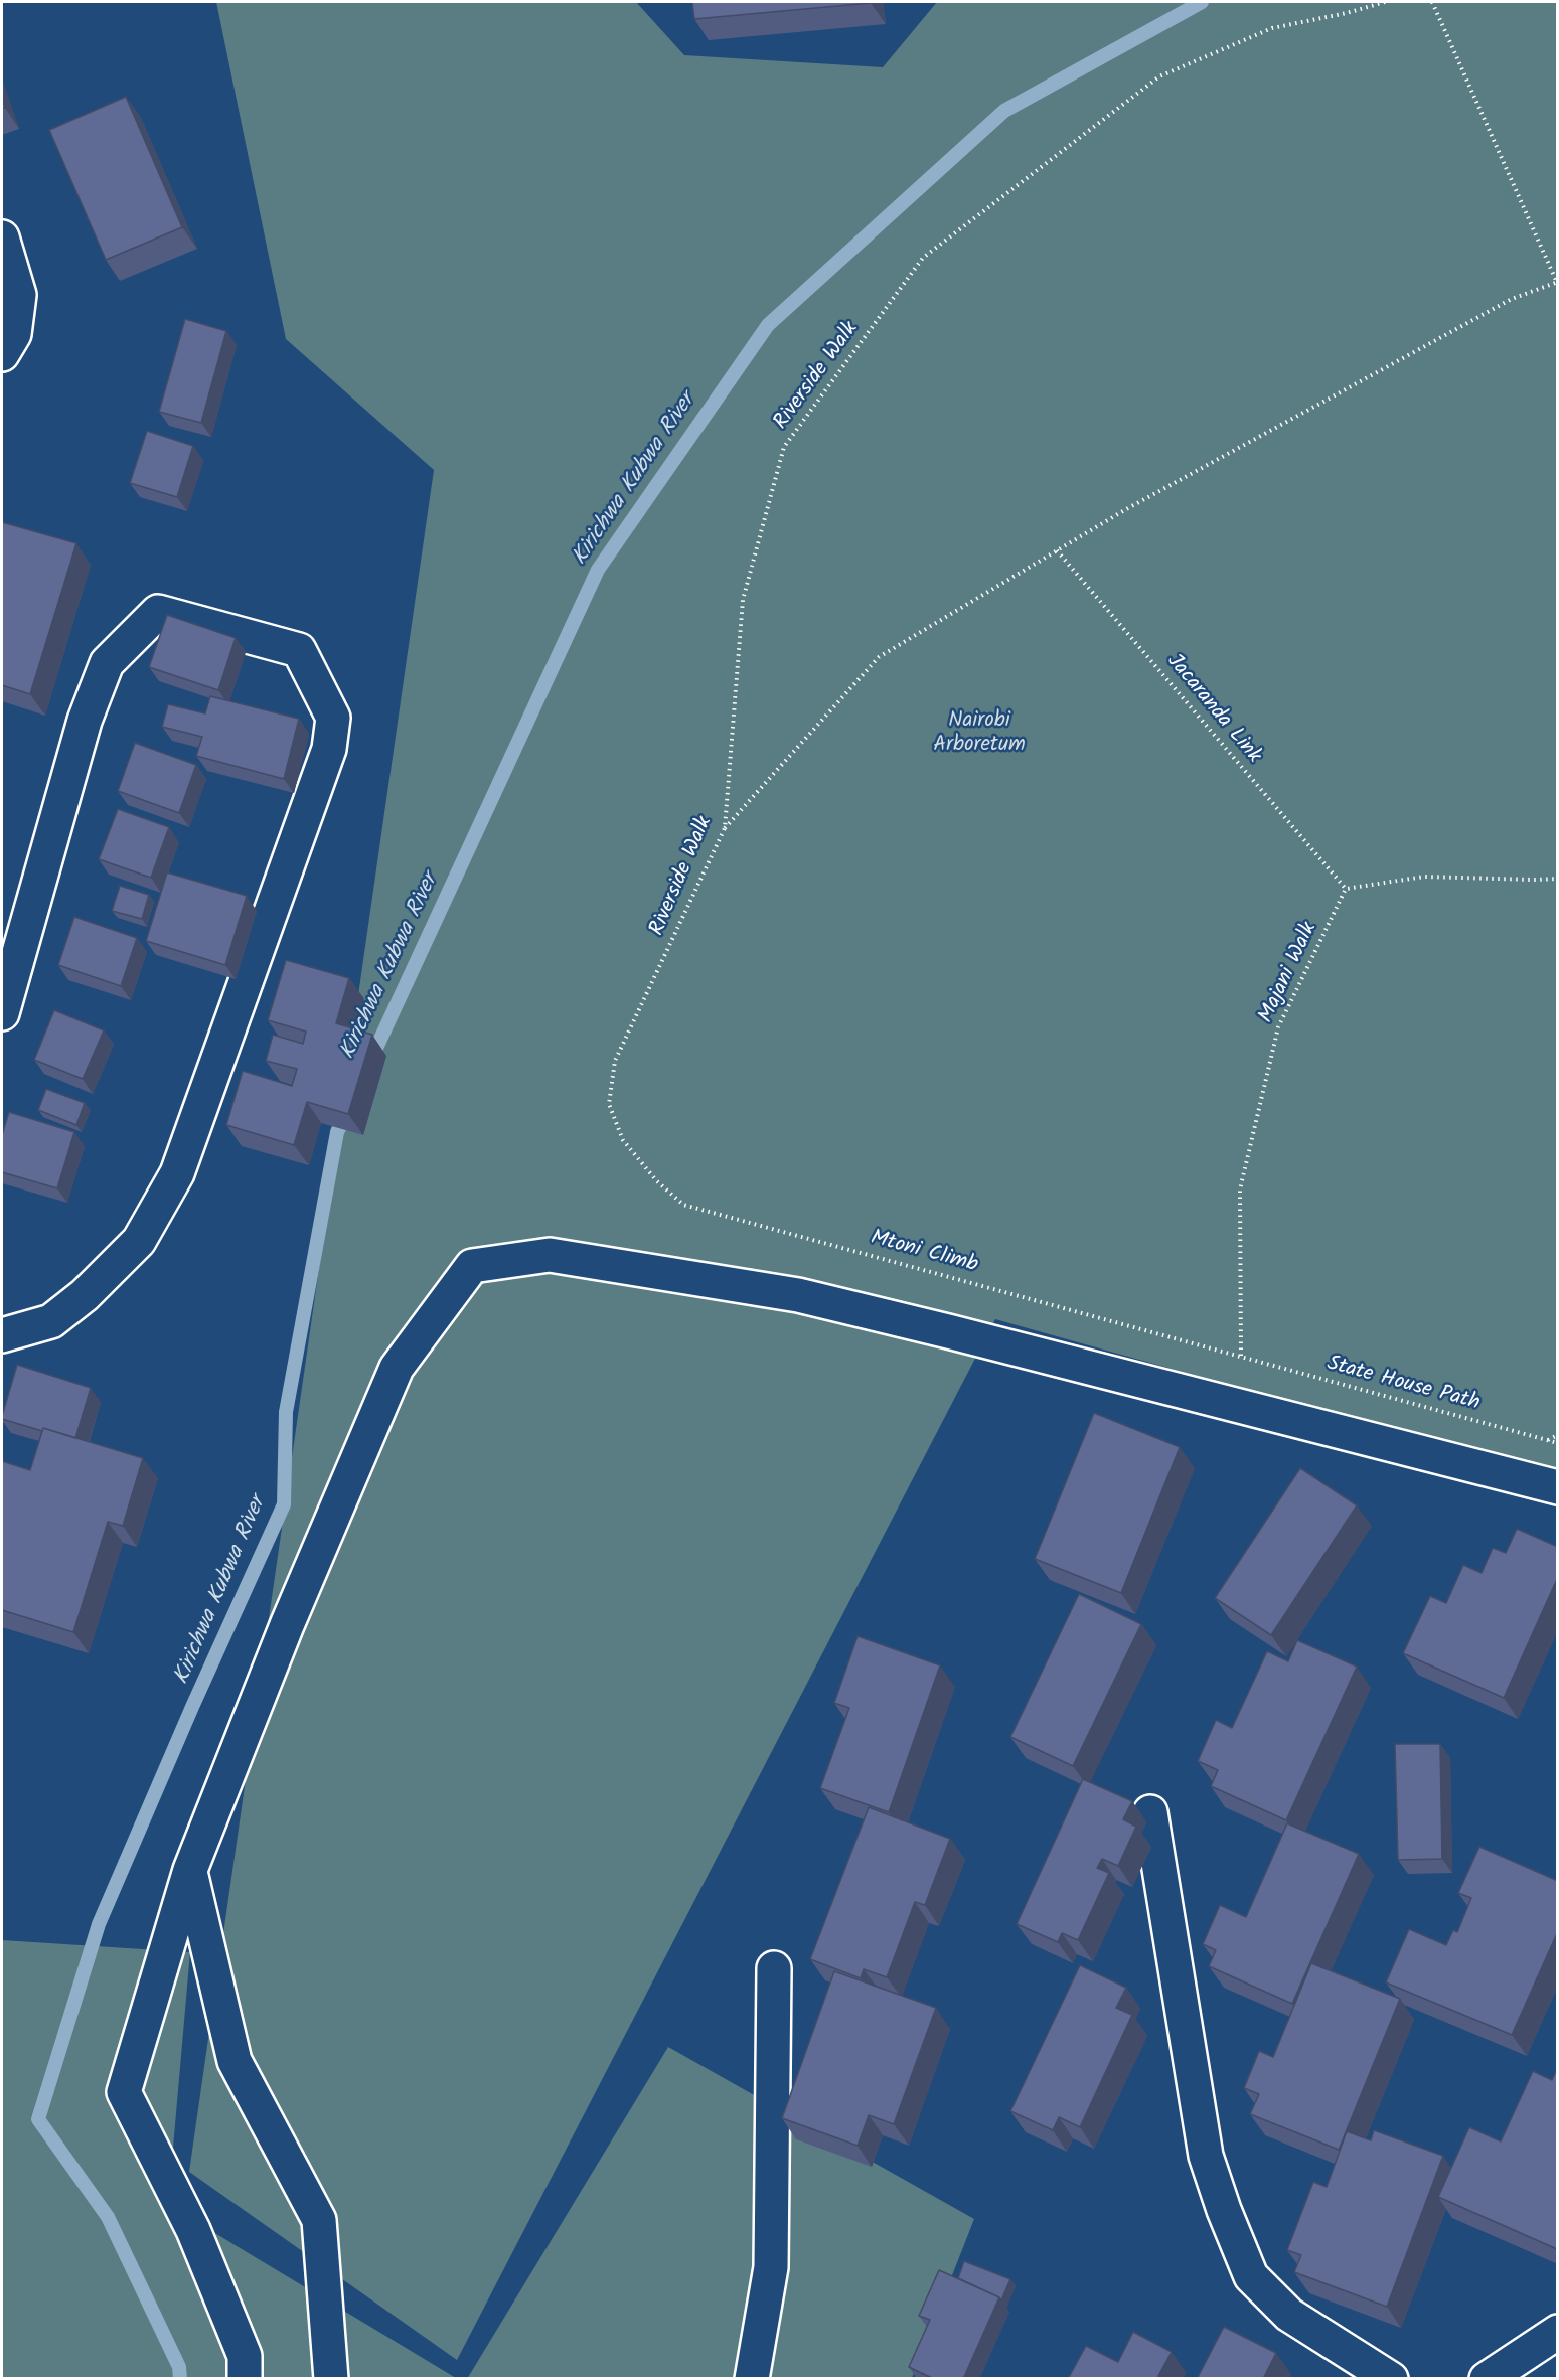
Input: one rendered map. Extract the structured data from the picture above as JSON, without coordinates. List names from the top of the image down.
{
  "streets": {
    "path": [
      "Riverside Walk",
      "Jacaranda Link",
      "Majani Walk",
      "Mtoni Climb",
      "State House Path"
    ]
  },
  "crossings": [
    ["Riverside Walk", "Mtoni Climb"],
    ["Jacaranda Link", "Majani Walk"],
    ["Majani Walk", "Mtoni Climb"],
    ["Majani Walk", "State House Path"],
    ["Mtoni Climb", "State House Path"]
  ],
  "water": ["Kirichwa Kubwa River"],
  "parks": ["Nairobi Arboretum"]
}
